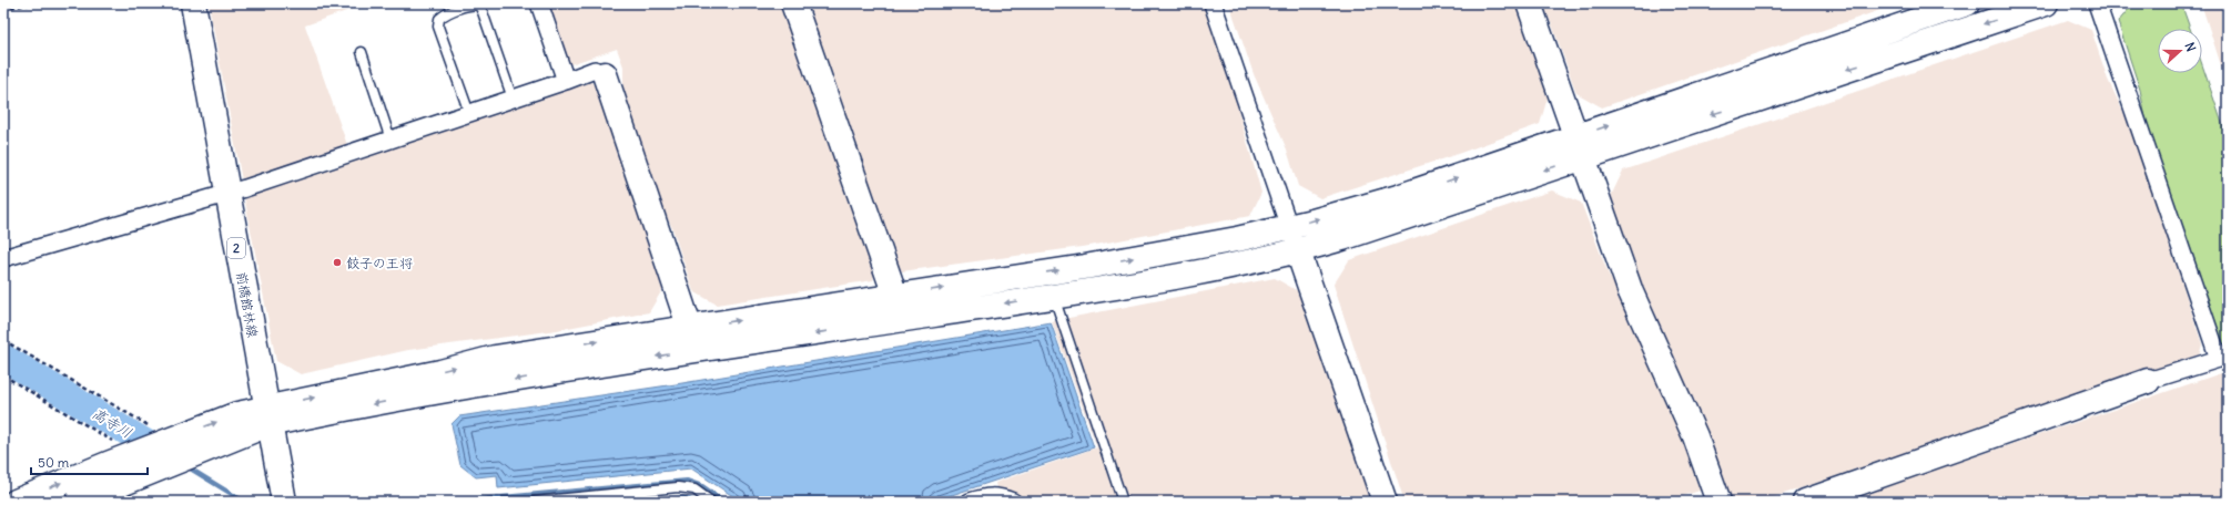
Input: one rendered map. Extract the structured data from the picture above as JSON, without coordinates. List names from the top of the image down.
{
  "streets": {
    "street": ["2", "前橋館林線"]
  },
  "water": ["高寺川"],
  "places": ["餃子の王将"],
  "scale_bar": "50 m",
  "north": "right"
}
